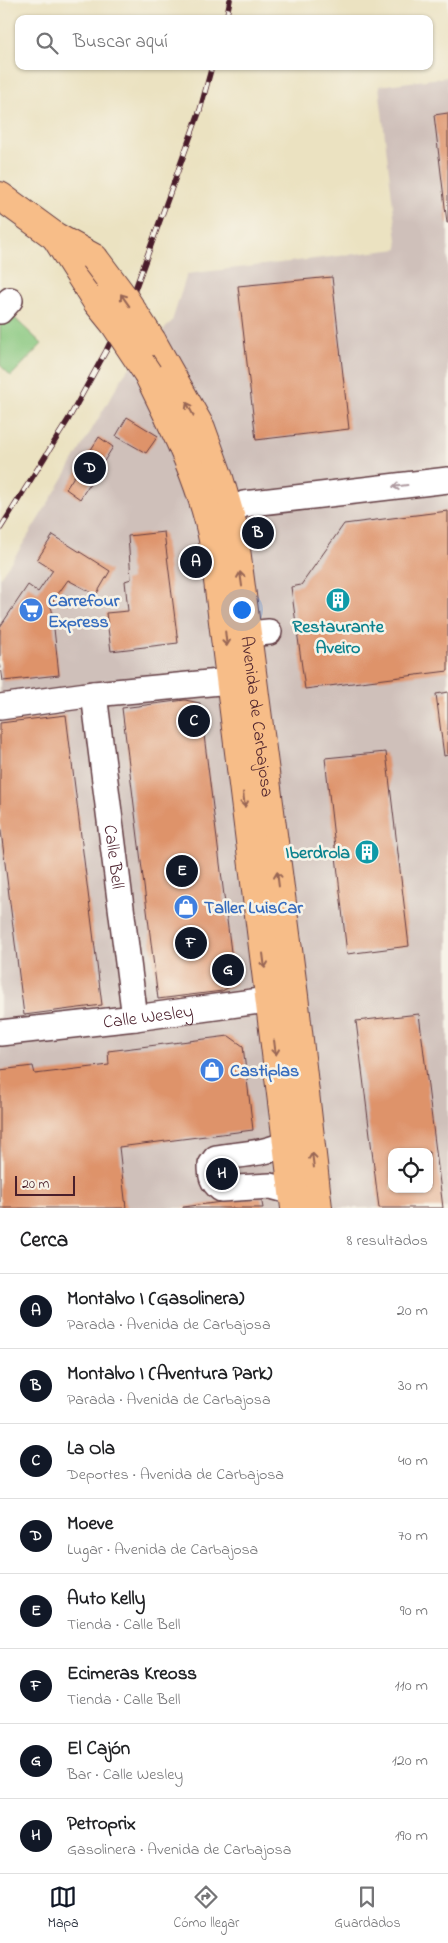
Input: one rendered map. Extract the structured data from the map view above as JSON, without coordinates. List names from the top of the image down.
{
  "streets": {
    "main road": ["Avenida de Carbajosa"],
    "street": ["Calle Bell", "Calle Wesley"]
  },
  "crossings": [
    ["Avenida de Carbajosa", "Calle Wesley"],
    ["Calle Bell", "Calle Wesley"]
  ],
  "places": {
    "building": ["Restaurante Aveiro", "Iberdrola"],
    "supermarket": ["Carrefour Express"],
    "shop": ["Taller LuisCar", "Castiplas"]
  },
  "scale_bar": "20 m",
  "page": {
    "search": "Buscar aquí",
    "pins": [
      "D",
      "B",
      "A",
      "C",
      "E",
      "F",
      "G",
      "H"
    ],
    "scale": "20 m",
    "heading": ["Cerca", "8 resultados"],
    "list": [
      {
        "mark": "A",
        "name": "Montalvo I (Gasolinera)",
        "note": "Parada · Avenida de Carbajosa",
        "value": "20 m"
      },
      {
        "mark": "B",
        "name": "Montalvo I (Aventura Park)",
        "note": "Parada · Avenida de Carbajosa",
        "value": "30 m"
      },
      {
        "mark": "C",
        "name": "La Ola",
        "note": "Deportes · Avenida de Carbajosa",
        "value": "40 m"
      },
      {
        "mark": "D",
        "name": "Moeve",
        "note": "Lugar · Avenida de Carbajosa",
        "value": "70 m"
      },
      {
        "mark": "E",
        "name": "Auto Kelly",
        "note": "Tienda · Calle Bell",
        "value": "90 m"
      },
      {
        "mark": "F",
        "name": "Ecimeras Kreoss",
        "note": "Tienda · Calle Bell",
        "value": "110 m"
      },
      {
        "mark": "G",
        "name": "El Cajón",
        "note": "Bar · Calle Wesley",
        "value": "120 m"
      },
      {
        "mark": "H",
        "name": "Petroprix",
        "note": "Gasolinera · Avenida de Carbajosa",
        "value": "190 m"
      }
    ],
    "nav": ["Mapa", "Cómo llegar", "Guardados"]
  }
}
